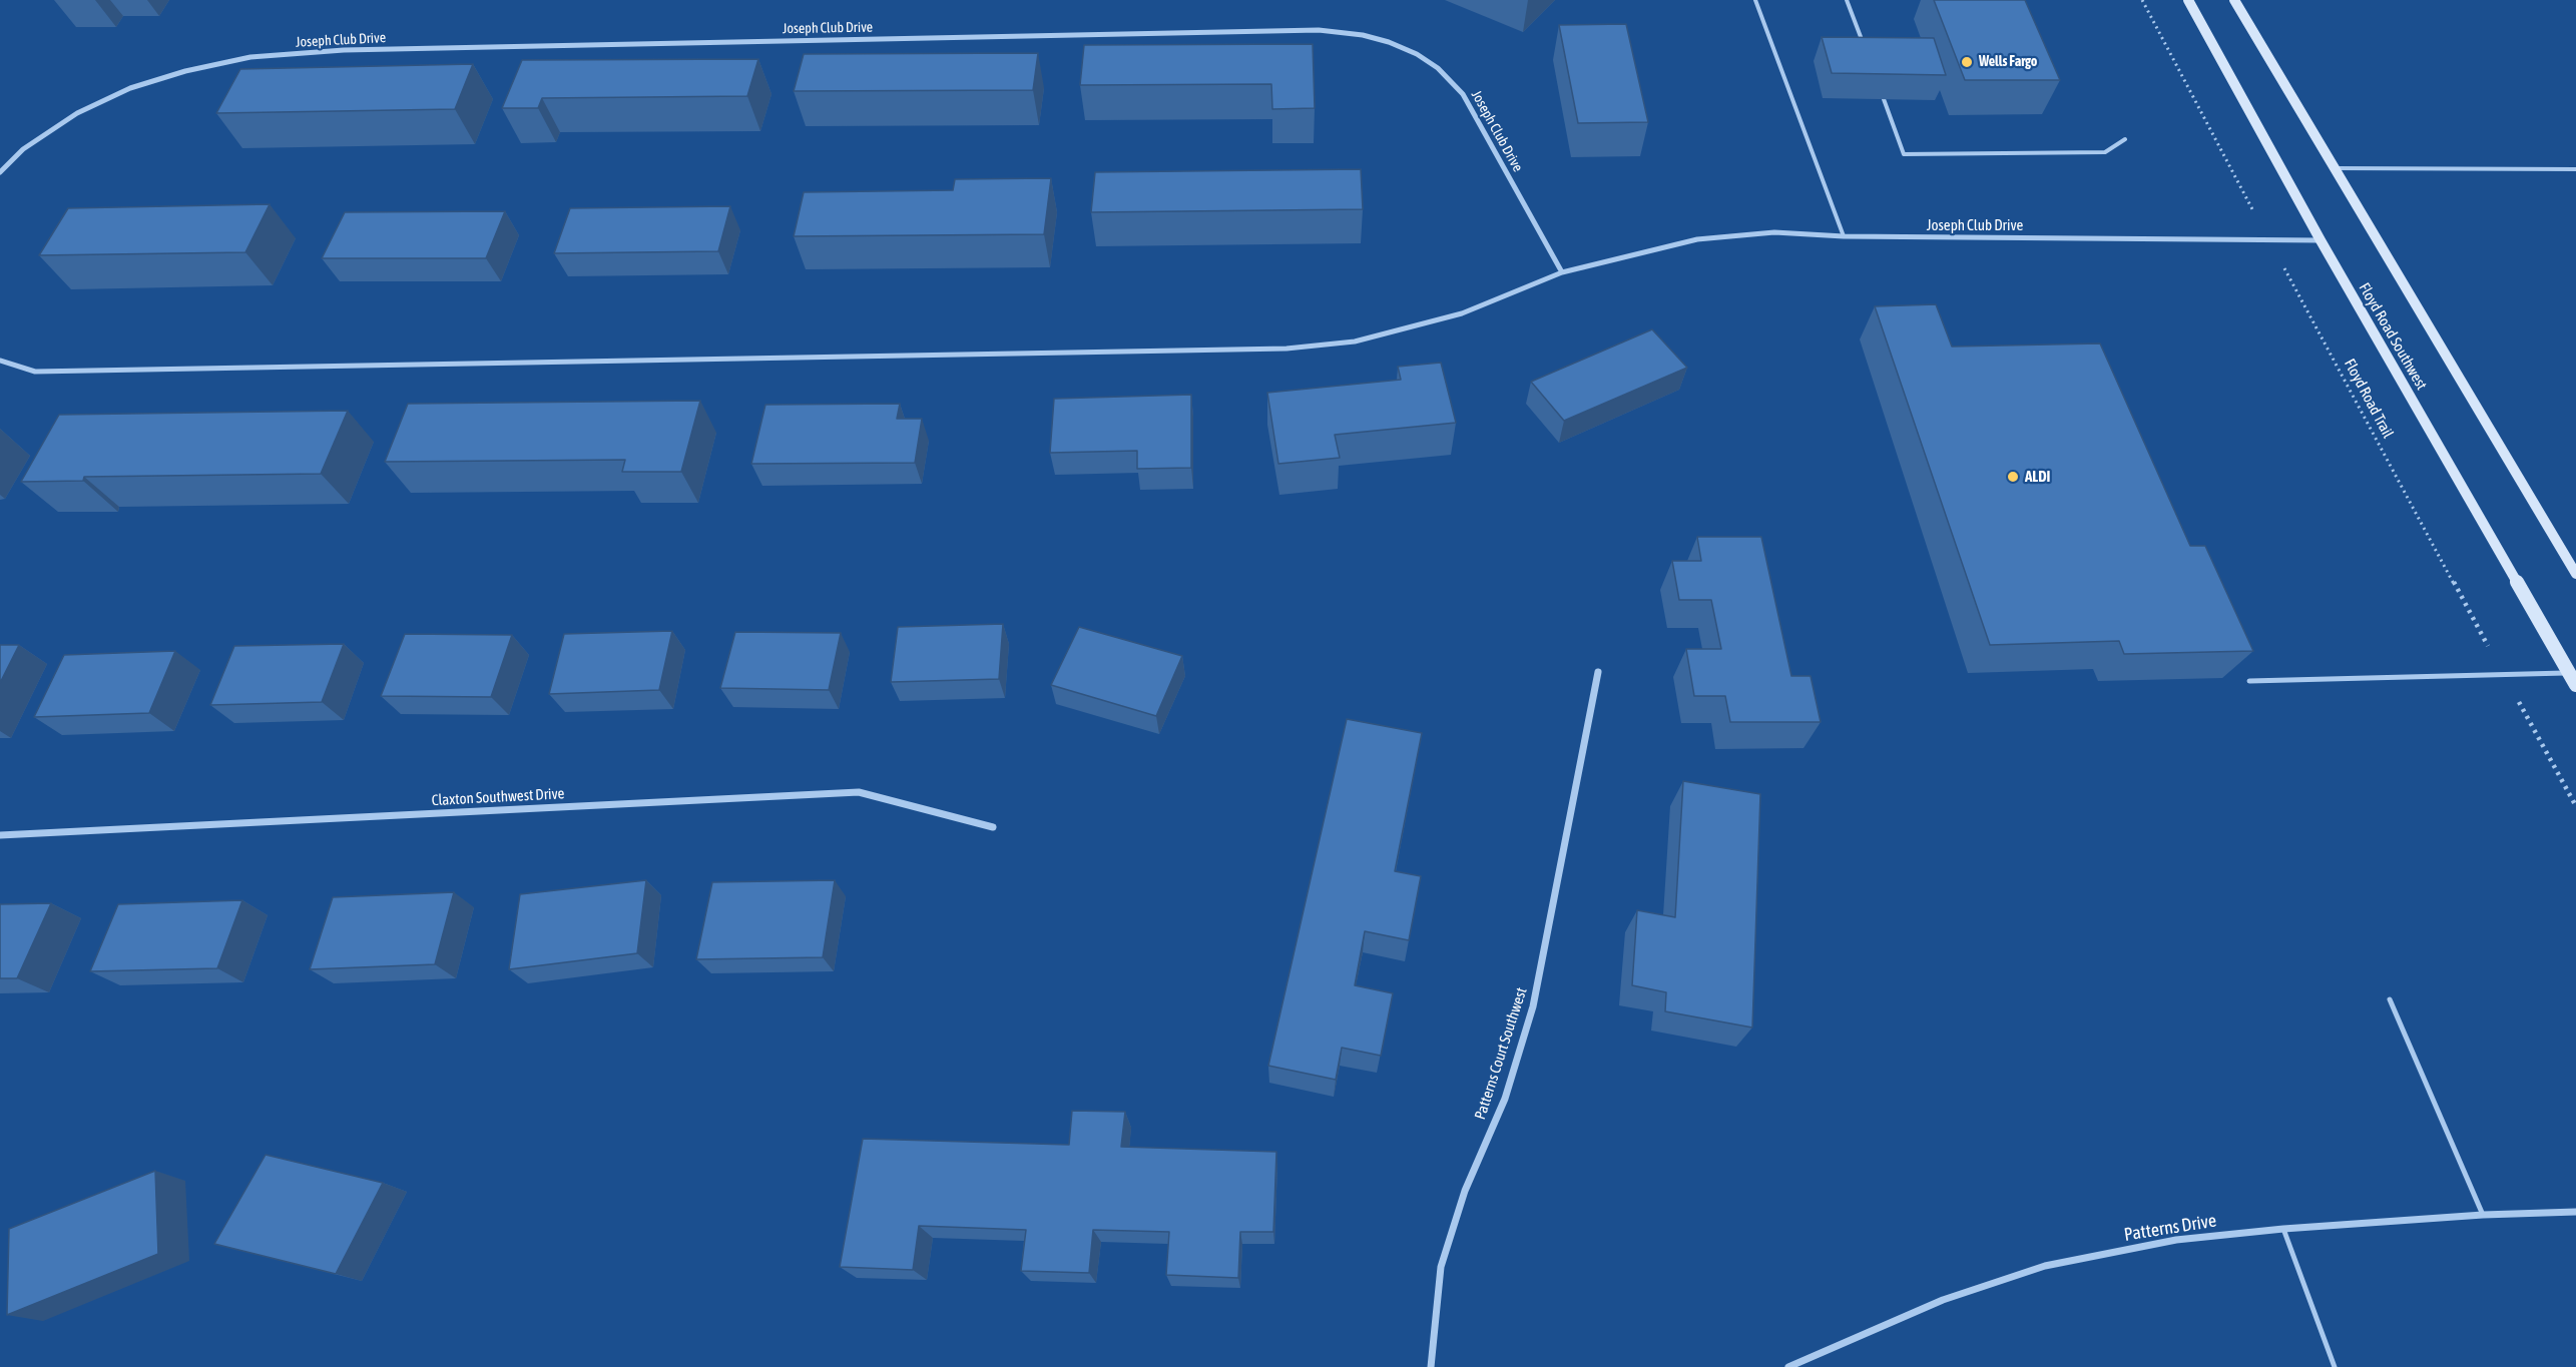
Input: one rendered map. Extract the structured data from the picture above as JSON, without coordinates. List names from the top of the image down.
{
  "streets": {
    "main road": ["Floyd Road Southwest"],
    "street": [
      "Joseph Club Drive",
      "Claxton Southwest Drive",
      "Patterns Court Southwest",
      "Patterns Drive"
    ],
    "path": ["Floyd Road Trail"]
  },
  "crossings": [
    ["Joseph Club Drive", "Floyd Road Southwest"],
    ["Joseph Club Drive", "Floyd Road Trail"]
  ],
  "places": ["Wells Fargo", "ALDI"]
}
